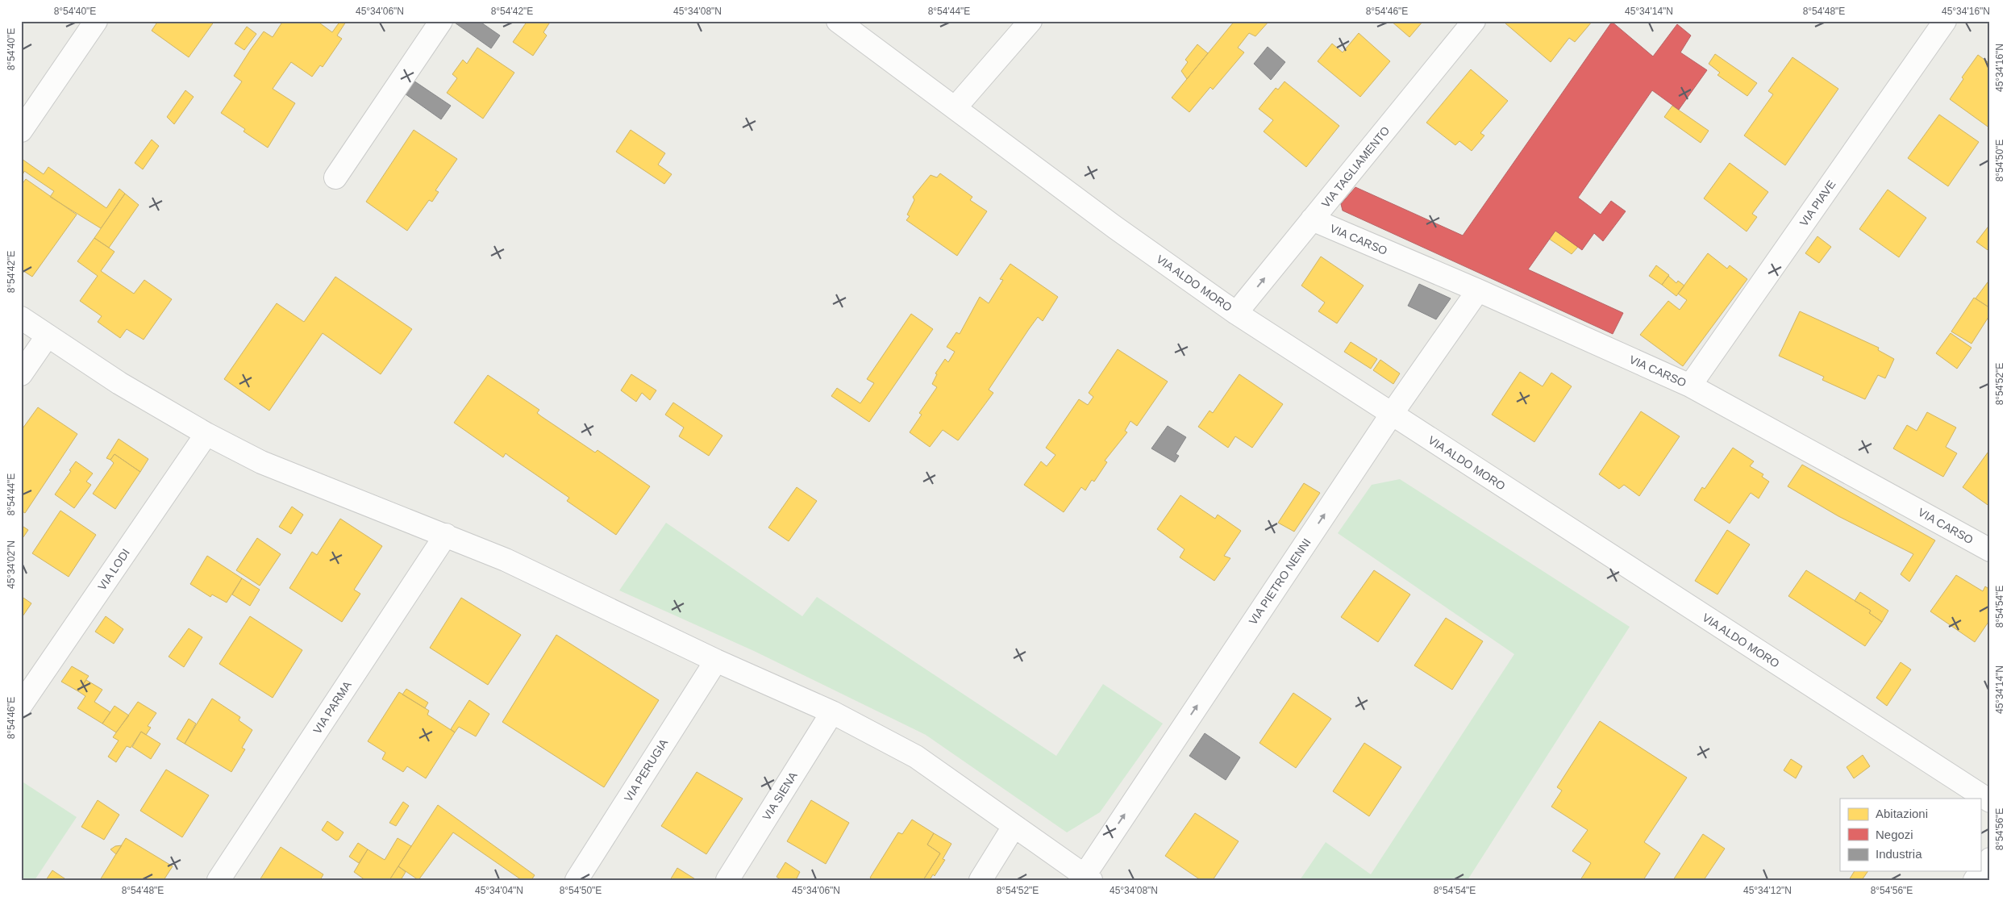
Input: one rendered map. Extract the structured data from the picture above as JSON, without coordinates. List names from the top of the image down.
{
  "streets": {
    "street": [
      "VIA TAGLIAMENTO",
      "VIA PIAVE",
      "VIA CARSO",
      "VIA ALDO MORO",
      "VIA LODI",
      "VIA PIETRO NENNI",
      "VIA PARMA",
      "VIA PERUGIA",
      "VIA SIENA"
    ]
  },
  "crossings": [
    ["VIA TAGLIAMENTO", "VIA CARSO"],
    ["VIA TAGLIAMENTO", "VIA ALDO MORO"],
    ["VIA PIAVE", "VIA CARSO"],
    ["VIA CARSO", "VIA PIETRO NENNI"],
    ["VIA ALDO MORO", "VIA PIETRO NENNI"]
  ],
  "one_way": ["VIA PIETRO NENNI"],
  "legend": ["Abitazioni", "Negozi", "Industria"],
  "coordinates": [
    "8°54'40\"E",
    "45°34'06\"N",
    "8°54'42\"E",
    "45°34'08\"N",
    "8°54'44\"E",
    "8°54'46\"E",
    "45°34'14\"N",
    "8°54'48\"E",
    "45°34'16\"N",
    "8°54'50\"E",
    "8°54'52\"E",
    "45°34'02\"N",
    "8°54'54\"E",
    "8°54'56\"E",
    "45°34'04\"N",
    "45°34'12\"N"
  ]
}
